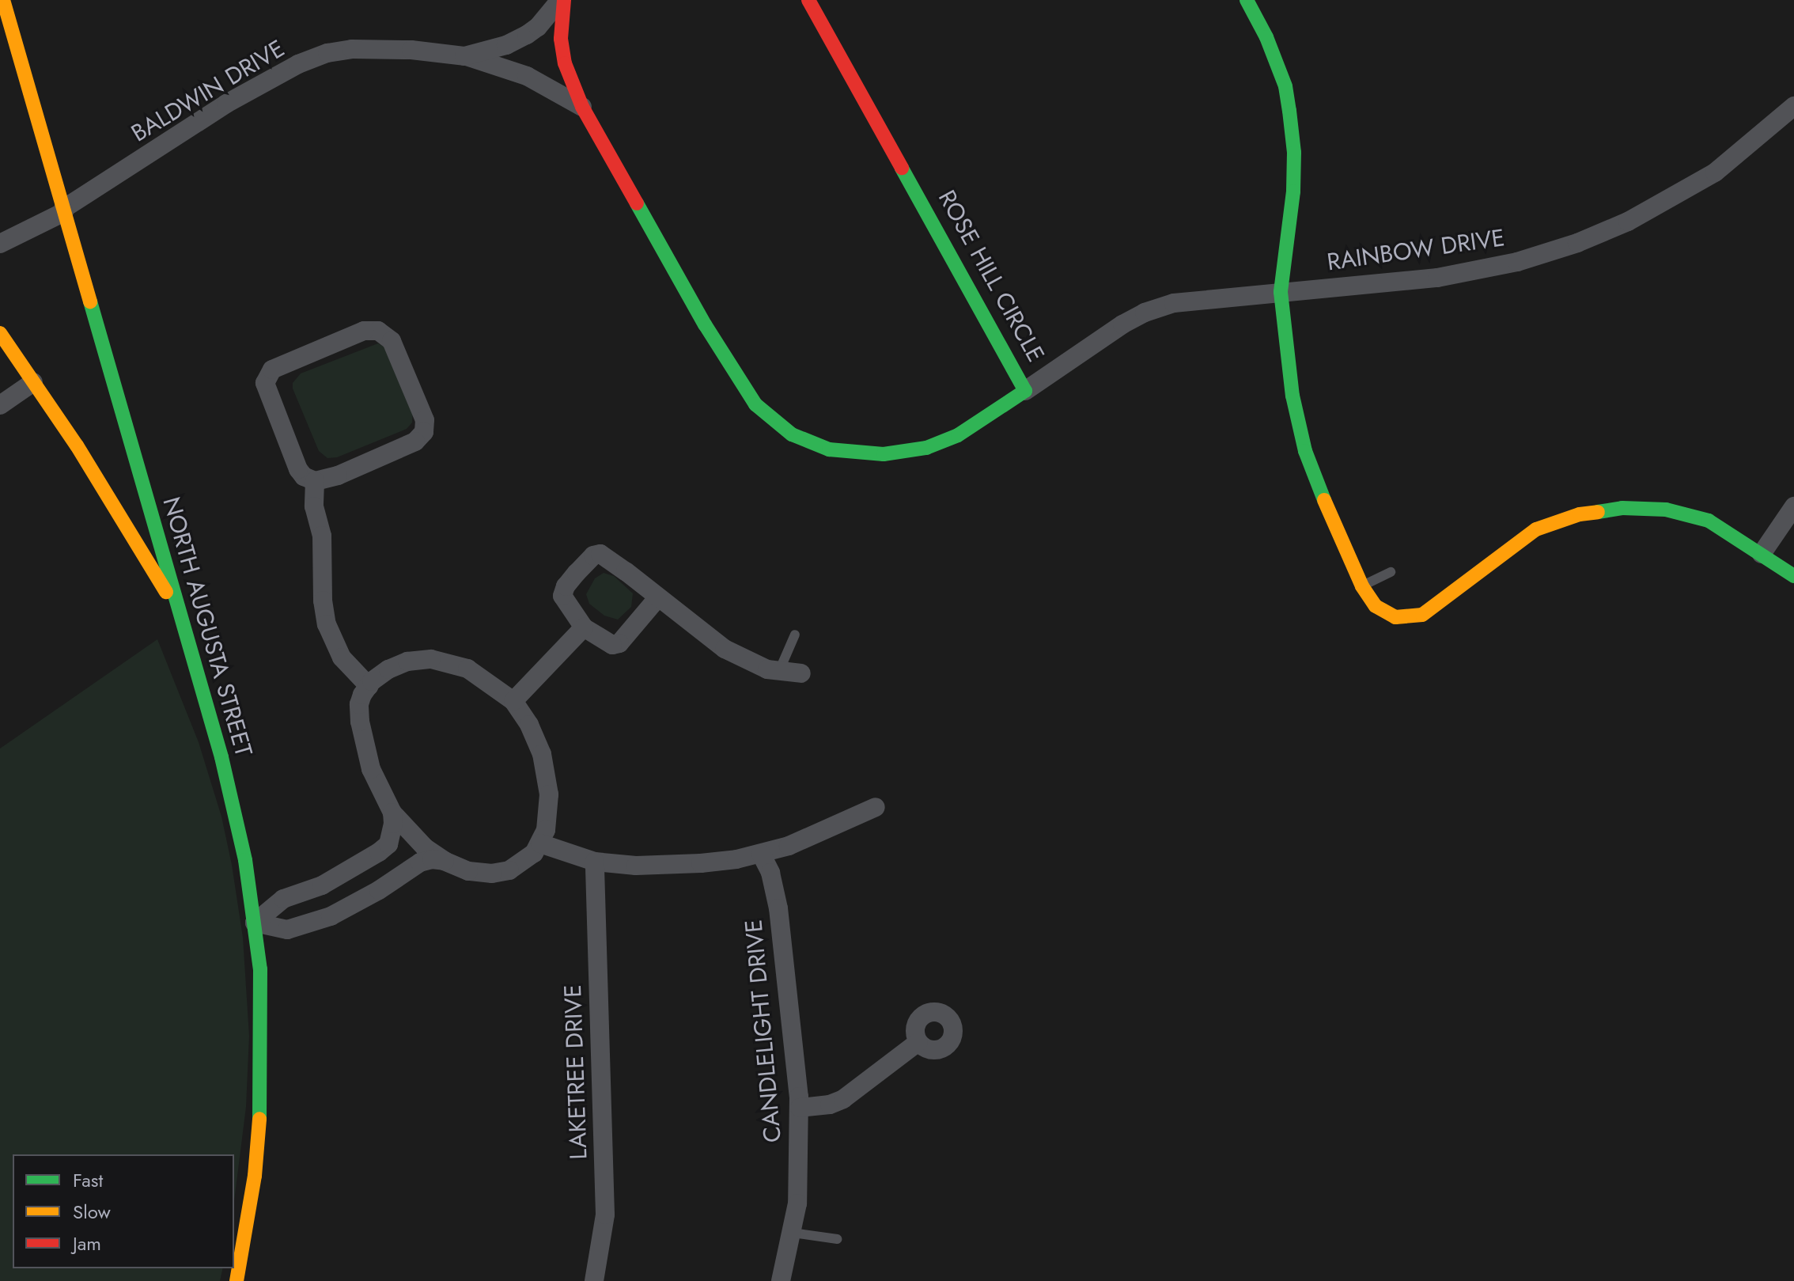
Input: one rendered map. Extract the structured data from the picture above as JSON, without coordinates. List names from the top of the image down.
{
  "streets": {
    "street": [
      "BALDWIN DRIVE",
      "RAINBOW DRIVE",
      "ROSE HILL CIRCLE",
      "NORTH AUGUSTA STREET",
      "CANDLELIGHT DRIVE",
      "LAKETREE DRIVE"
    ]
  },
  "crossings": [
    ["BALDWIN DRIVE", "ROSE HILL CIRCLE"],
    ["BALDWIN DRIVE", "NORTH AUGUSTA STREET"],
    ["RAINBOW DRIVE", "ROSE HILL CIRCLE"]
  ],
  "legend": ["Fast", "Slow", "Jam"]
}
